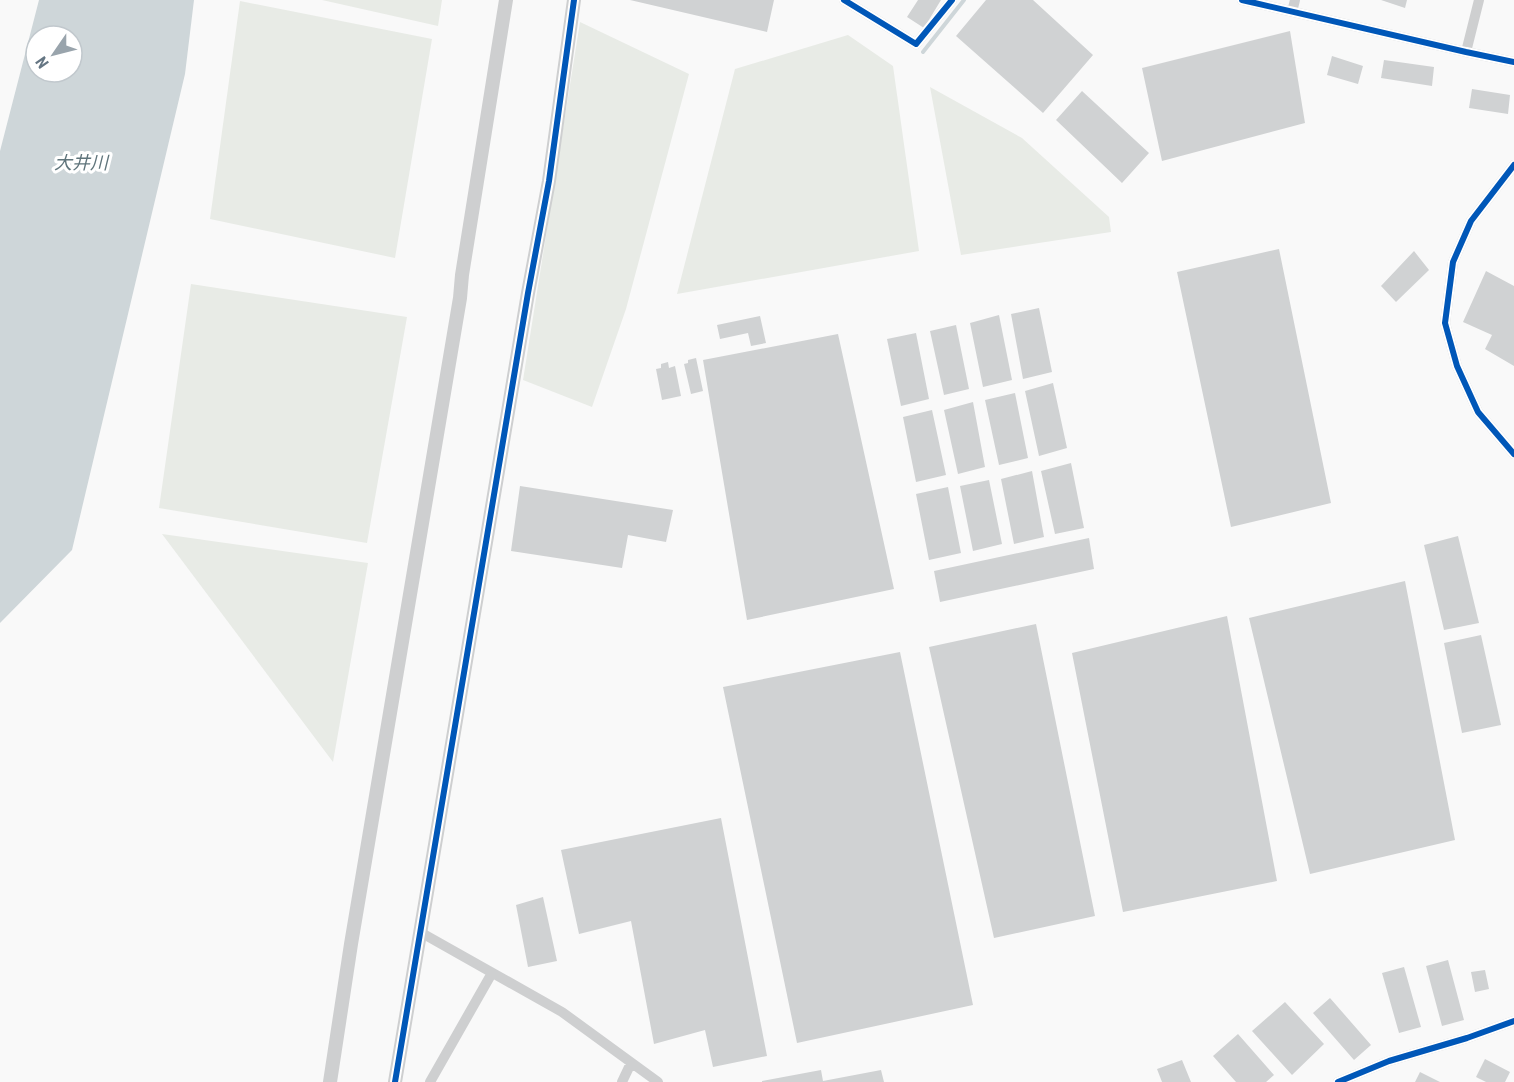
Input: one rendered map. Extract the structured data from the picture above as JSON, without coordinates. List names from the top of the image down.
{
  "water": ["大井川"],
  "north": "bottom left"
}
